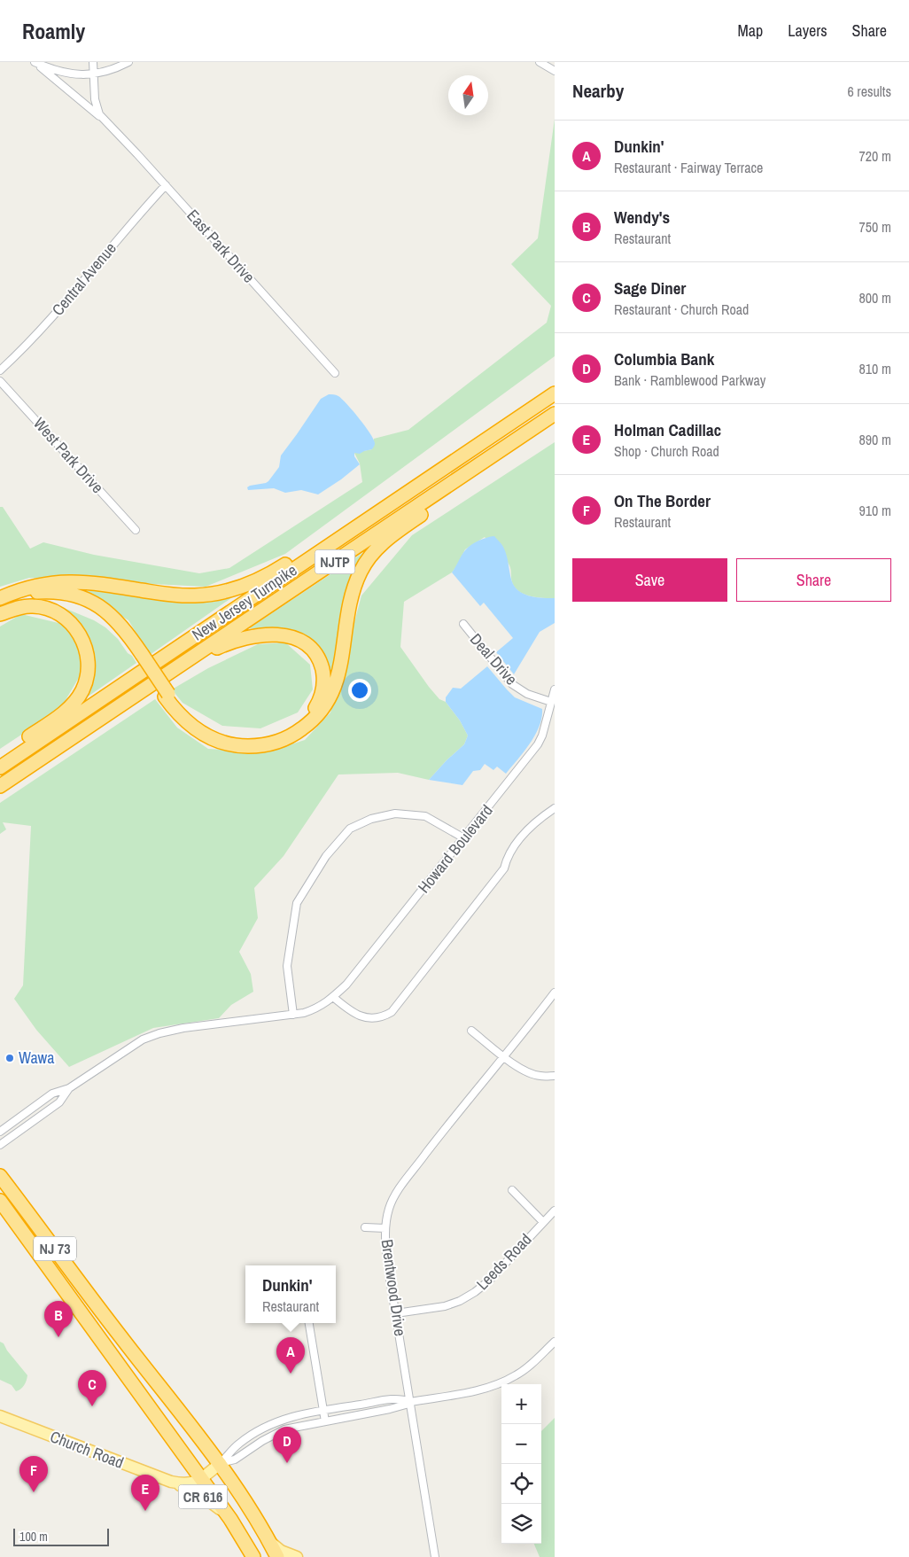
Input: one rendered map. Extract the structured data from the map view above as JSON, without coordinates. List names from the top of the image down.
{
  "streets": {
    "highway": ["NJTP", "New Jersey Turnpike", "NJ 73"],
    "main road": ["Church Road", "CR 616"],
    "street": [
      "East Park Drive",
      "Central Avenue",
      "West Park Drive",
      "Deal Drive",
      "Howard Boulevard",
      "Leeds Road",
      "Brentwood Drive"
    ]
  },
  "crossings": [
    ["East Park Drive", "Central Avenue"],
    ["Deal Drive", "Howard Boulevard"],
    ["NJ 73", "Church Road"],
    ["NJ 73", "CR 616"],
    ["Leeds Road", "Brentwood Drive"],
    ["Church Road", "CR 616"]
  ],
  "places": ["Wawa"],
  "scale_bar": "100 m",
  "north": "top",
  "page": {
    "header": "Roamly",
    "nav": ["Map", "Layers", "Share"],
    "heading": ["Nearby", "6 results"],
    "list": [
      {
        "mark": "A",
        "name": "Dunkin'",
        "note": "Restaurant · Fairway Terrace",
        "value": "720 m"
      },
      {
        "mark": "B",
        "name": "Wendy's",
        "note": "Restaurant",
        "value": "750 m"
      },
      {
        "mark": "C",
        "name": "Sage Diner",
        "note": "Restaurant · Church Road",
        "value": "800 m"
      },
      {
        "mark": "D",
        "name": "Columbia Bank",
        "note": "Bank · Ramblewood Parkway",
        "value": "810 m"
      },
      {
        "mark": "E",
        "name": "Holman Cadillac",
        "note": "Shop · Church Road",
        "value": "890 m"
      },
      {
        "mark": "F",
        "name": "On The Border",
        "note": "Restaurant",
        "value": "910 m"
      }
    ],
    "buttons": ["Save", "Share"],
    "popup": ["Dunkin'", "Restaurant"],
    "pins": [
      "B",
      "A",
      "C",
      "D",
      "F",
      "E"
    ],
    "map_buttons": ["+", "−"],
    "scale": "100 m"
  }
}
